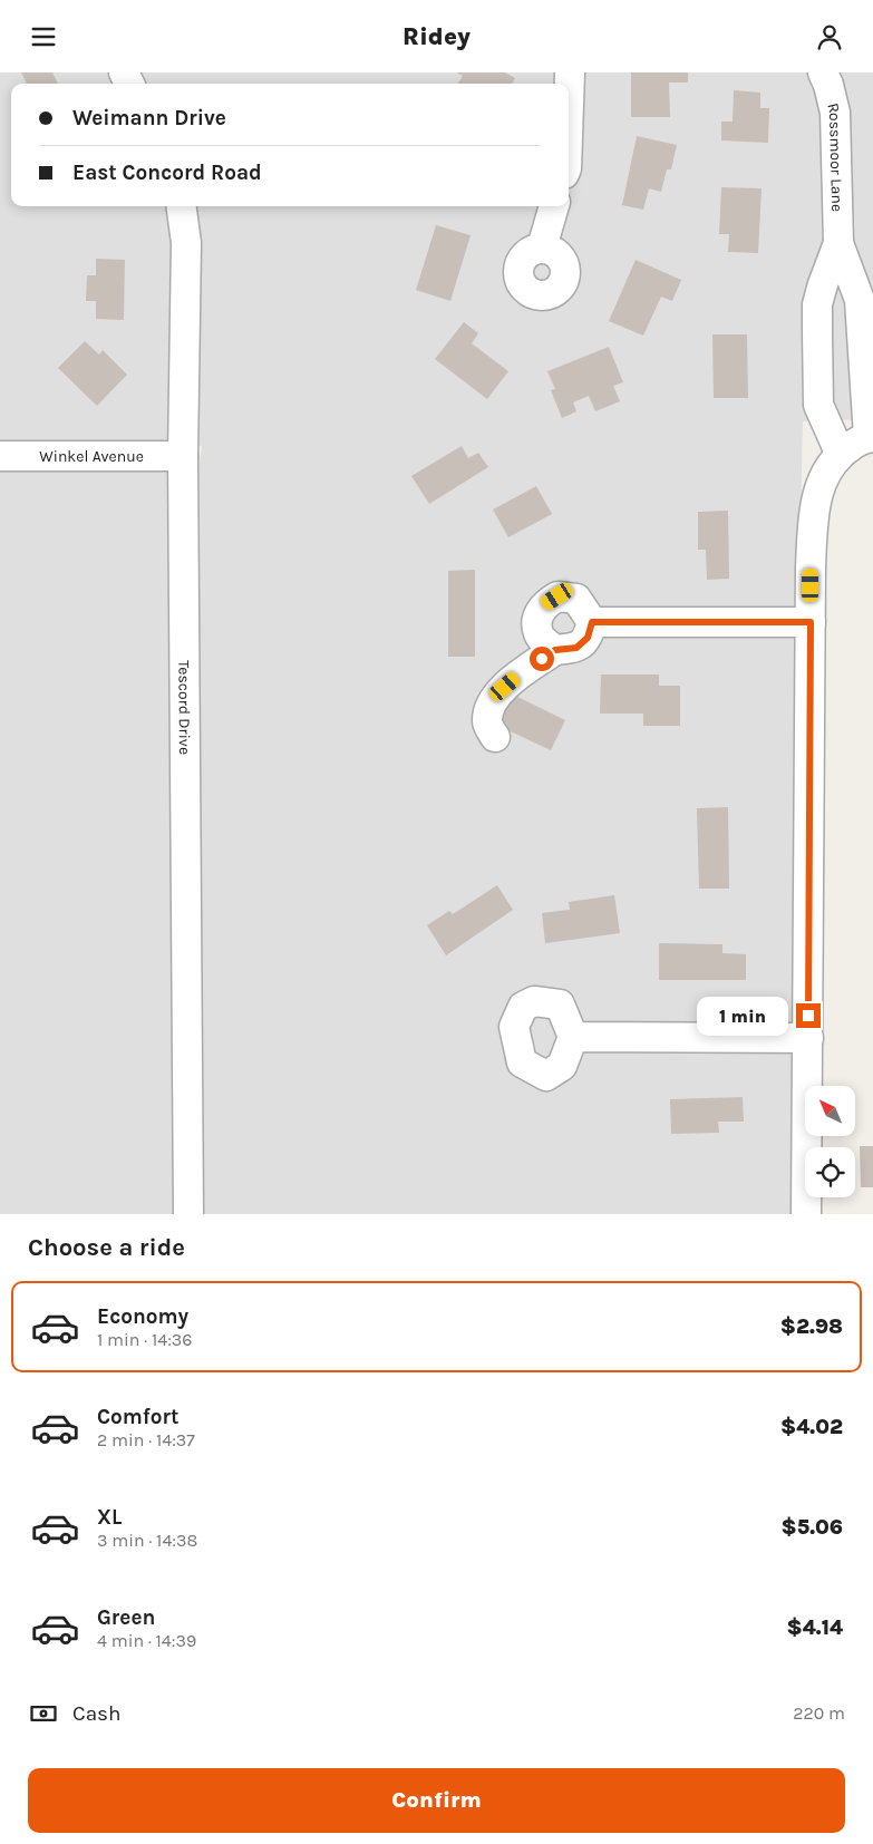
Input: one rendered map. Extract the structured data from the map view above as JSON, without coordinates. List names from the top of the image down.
{
  "streets": {
    "street": ["Rossmoor Lane", "Winkel Avenue", "Tescord Drive"]
  },
  "crossings": [
    ["Winkel Avenue", "Tescord Drive"]
  ],
  "north": "top left",
  "page": {
    "header": "Ridey",
    "banner": ["Weimann Drive", "East Concord Road"],
    "bubble": "1 min",
    "heading": "Choose a ride",
    "list": [
      {
        "name": "Economy",
        "note": "1 min · 14:36",
        "value": "$2.98"
      },
      {
        "name": "Comfort",
        "note": "2 min · 14:37",
        "value": "$4.02"
      },
      {
        "name": "XL",
        "note": "3 min · 14:38",
        "value": "$5.06"
      },
      {
        "name": "Green",
        "note": "4 min · 14:39",
        "value": "$4.14"
      }
    ],
    "pay": ["Cash", "220 m"],
    "buttons": "Confirm"
  }
}
